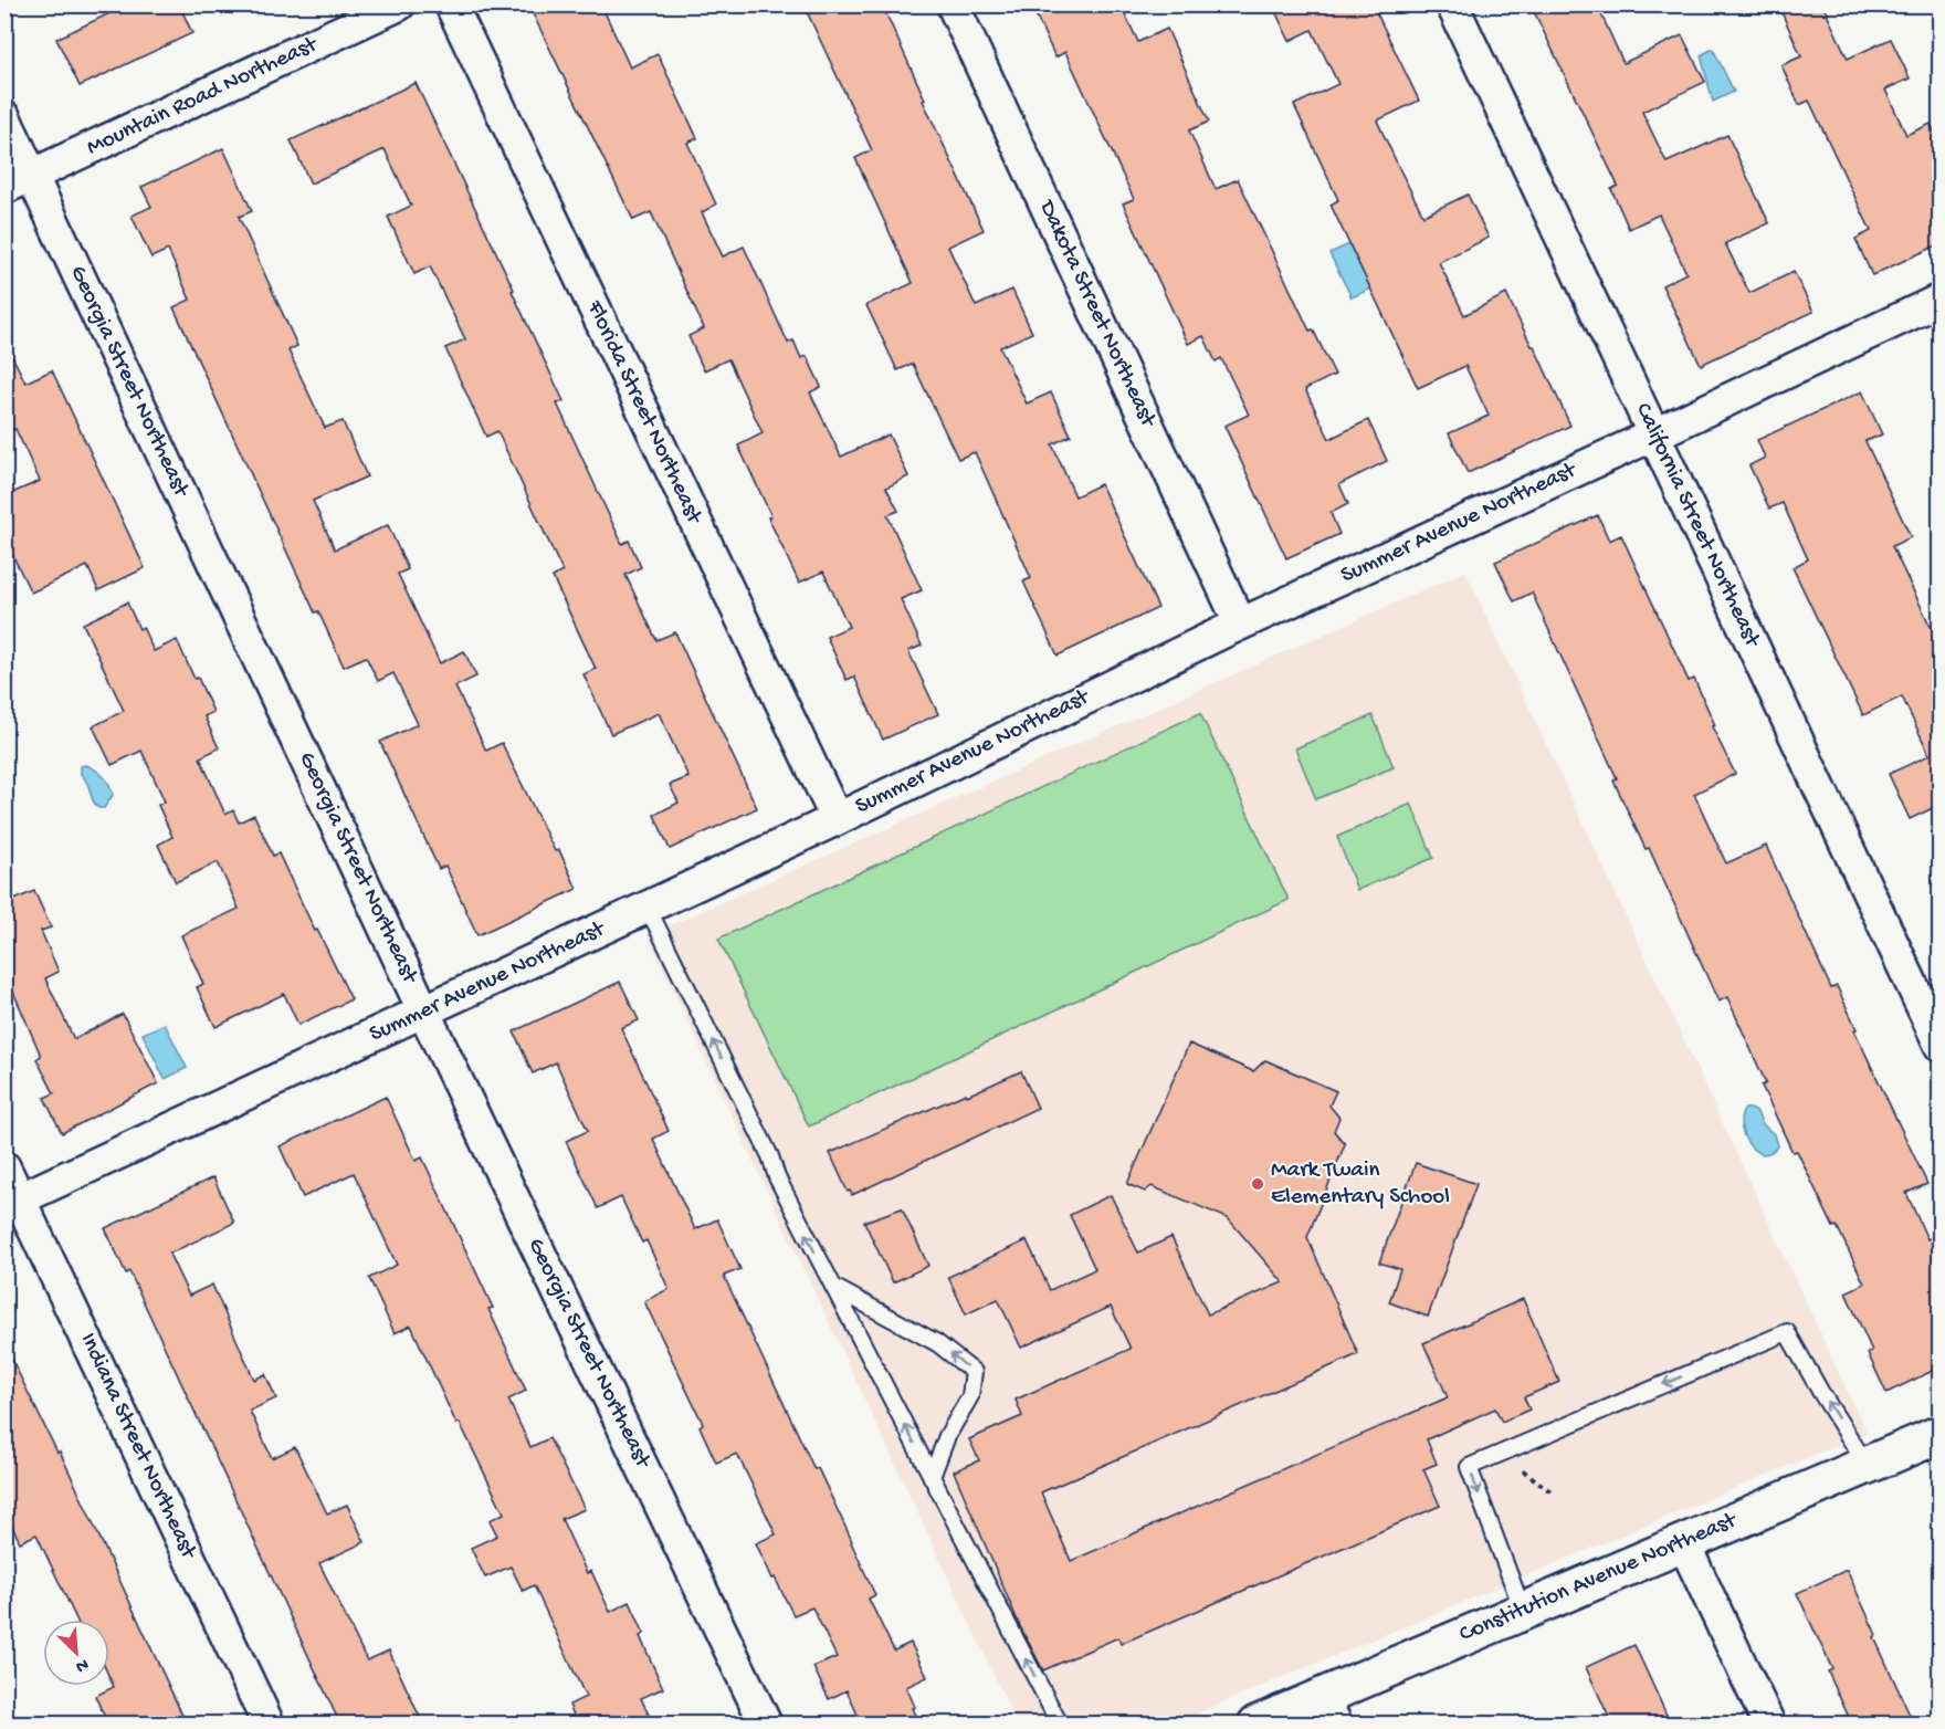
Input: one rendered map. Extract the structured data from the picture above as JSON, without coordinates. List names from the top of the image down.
{
  "streets": {
    "street": [
      "Mountain Road Northeast",
      "Dakota Street Northeast",
      "Georgia Street Northeast",
      "Florida Street Northeast",
      "Summer Avenue Northeast",
      "California Street Northeast",
      "Indiana Street Northeast",
      "Constitution Avenue Northeast"
    ]
  },
  "crossings": [
    ["Mountain Road Northeast", "Georgia Street Northeast"],
    ["Dakota Street Northeast", "Summer Avenue Northeast"],
    ["Georgia Street Northeast", "Summer Avenue Northeast"],
    ["Florida Street Northeast", "Summer Avenue Northeast"],
    ["Summer Avenue Northeast", "California Street Northeast"],
    ["Summer Avenue Northeast", "Indiana Street Northeast"]
  ],
  "places": ["Mark Twain Elementary School"],
  "north": "bottom right"
}
